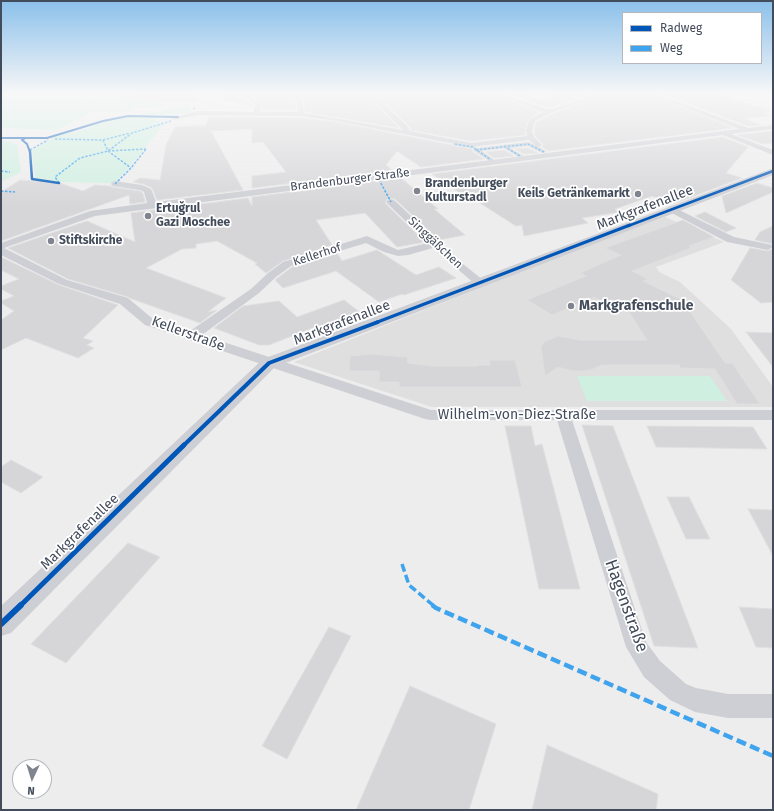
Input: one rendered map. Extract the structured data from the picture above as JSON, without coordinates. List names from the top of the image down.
{
  "streets": {
    "street": [
      "Brandenburger Straße",
      "Markgrafenallee",
      "Singgäßchen",
      "Kellerhof",
      "Kellerstraße",
      "Wilhelm-von-Diez-Straße",
      "Hagenstraße"
    ]
  },
  "crossings": [
    ["Markgrafenallee", "Singgäßchen"],
    ["Markgrafenallee", "Kellerstraße"],
    ["Markgrafenallee", "Wilhelm-von-Diez-Straße"],
    ["Singgäßchen", "Kellerhof"],
    ["Kellerhof", "Kellerstraße"],
    ["Kellerstraße", "Wilhelm-von-Diez-Straße"],
    ["Wilhelm-von-Diez-Straße", "Hagenstraße"]
  ],
  "places": [
    "Brandenburger Kulturstadl",
    "Keils Getränkemarkt",
    "Ertuğrul Gazi Moschee",
    "Stiftskirche",
    "Markgrafenschule"
  ],
  "legend": ["Radweg", "Weg"],
  "north": "bottom"
}
